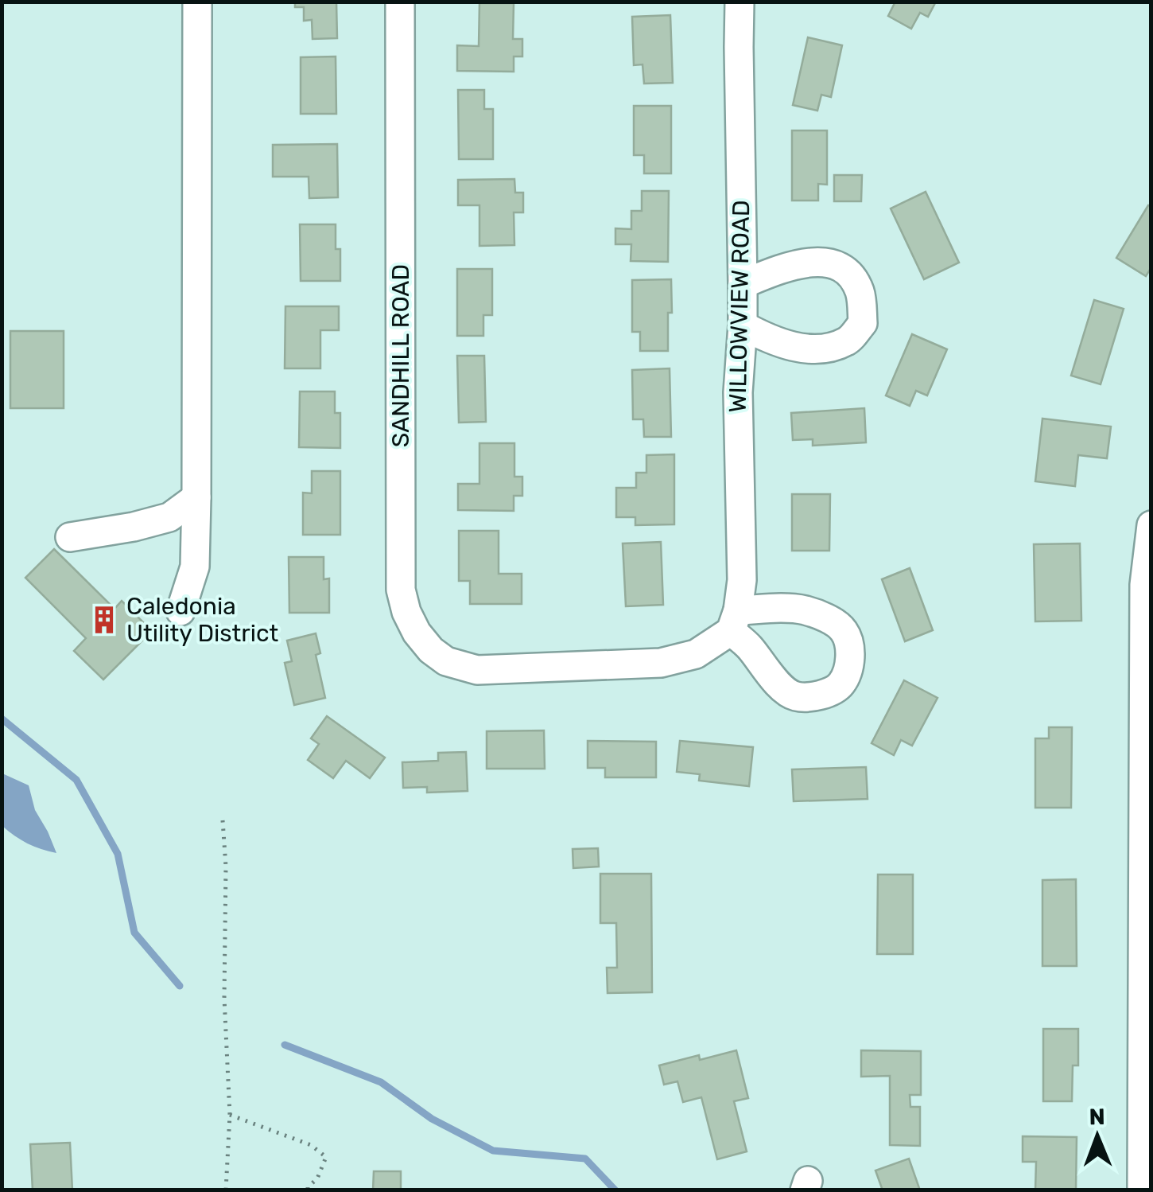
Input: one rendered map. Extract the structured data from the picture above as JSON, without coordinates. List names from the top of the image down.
{
  "streets": {
    "street": ["WILLOWVIEW ROAD", "SANDHILL ROAD"]
  },
  "crossings": [
    ["WILLOWVIEW ROAD", "SANDHILL ROAD"]
  ],
  "places": {
    "building": ["Caledonia Utility District"]
  },
  "north": "top"
}
